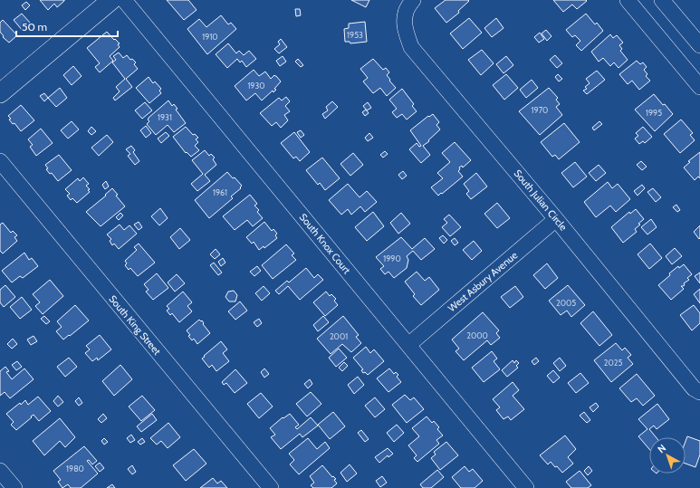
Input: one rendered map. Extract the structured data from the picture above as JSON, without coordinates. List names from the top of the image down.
{
  "streets": {
    "street": [
      "South Julian Circle",
      "South Knox Court",
      "West Asbury Avenue",
      "South King Street"
    ]
  },
  "crossings": [
    ["South Julian Circle", "West Asbury Avenue"],
    ["South Knox Court", "West Asbury Avenue"]
  ],
  "house_numbers": [
    "1953",
    "1910",
    "1930",
    "1970",
    "1995",
    "1931",
    "1961",
    "1990",
    "2005",
    "2000",
    "2001",
    "2025",
    "1980"
  ],
  "scale_bar": "50 m",
  "north": "top left"
}
